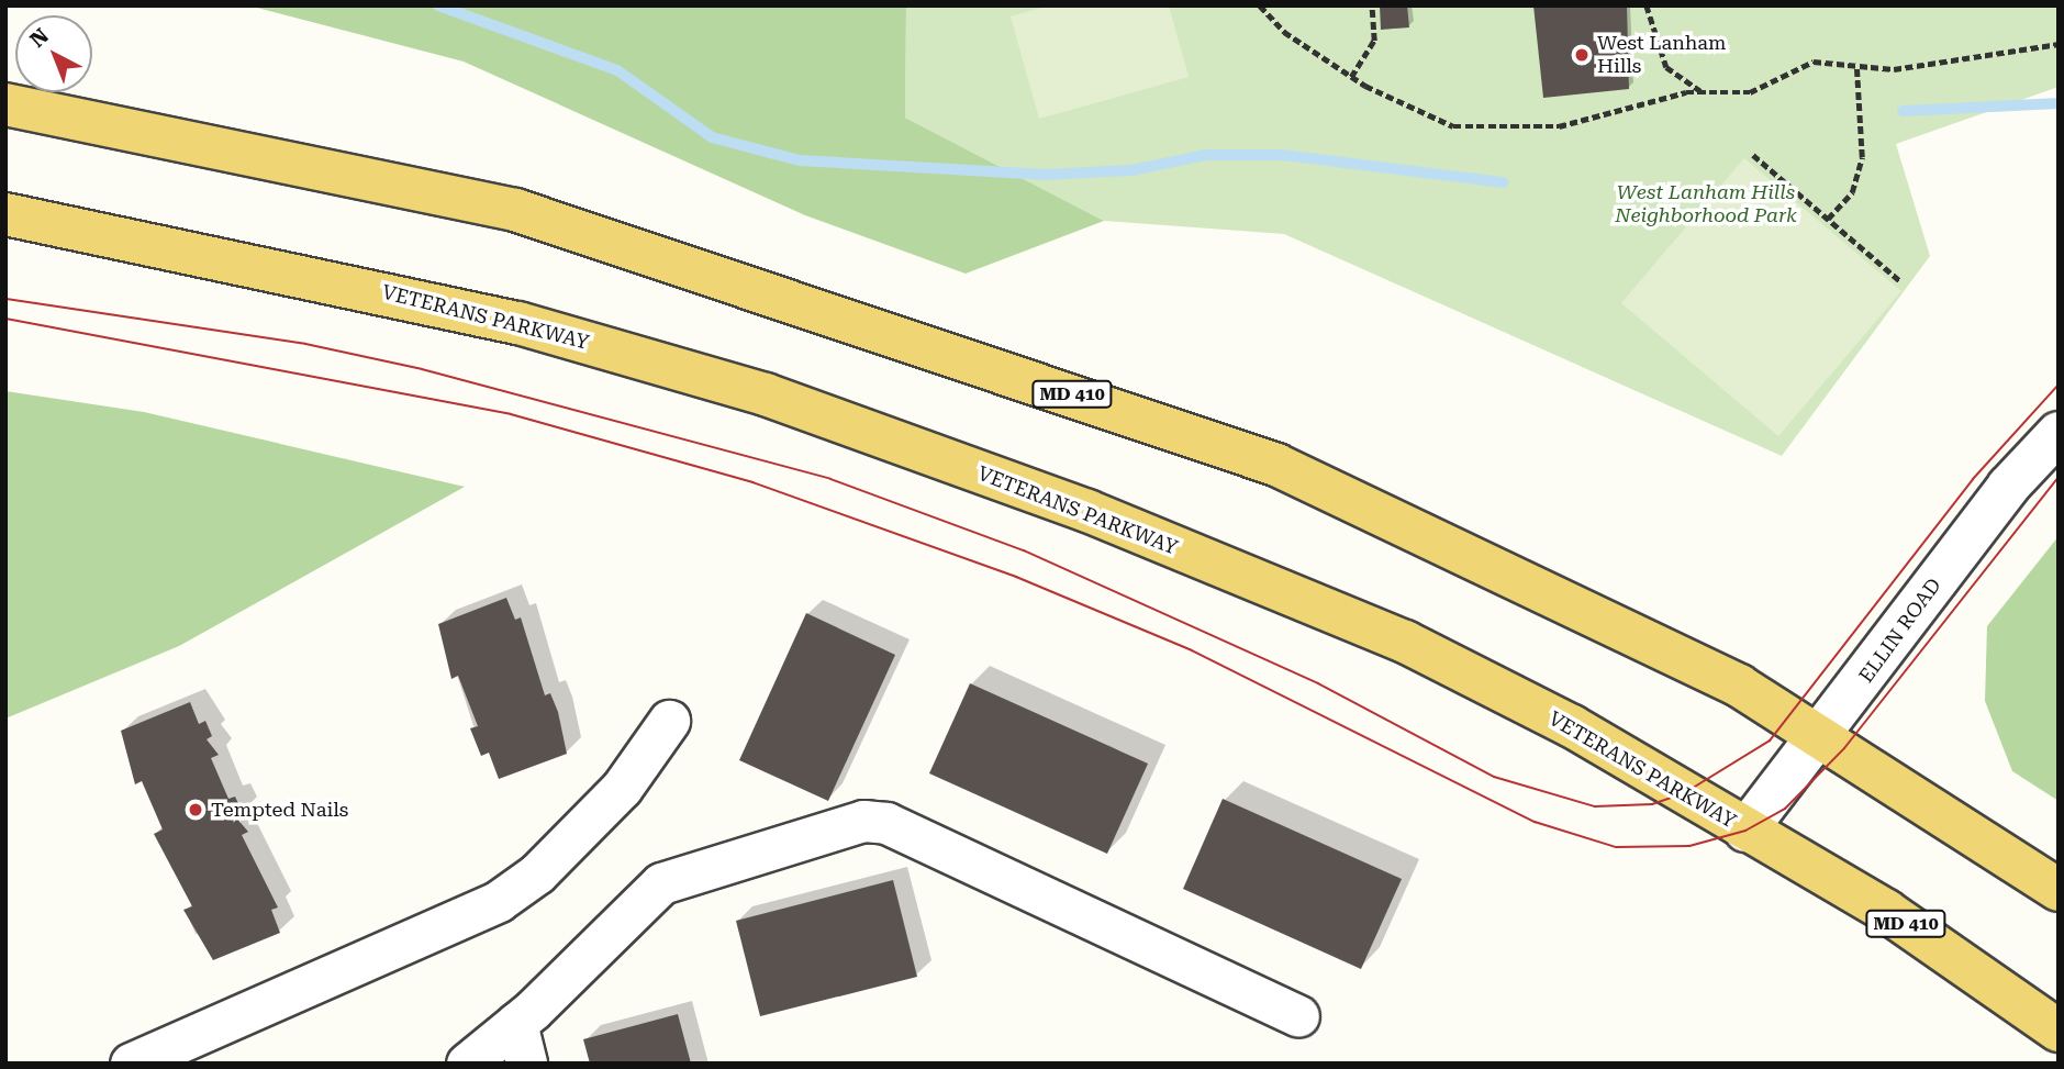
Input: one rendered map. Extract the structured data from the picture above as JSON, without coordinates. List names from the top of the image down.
{
  "streets": {
    "main road": ["VETERANS PARKWAY", "MD 410"],
    "street": ["ELLIN ROAD"]
  },
  "crossings": [
    ["VETERANS PARKWAY", "ELLIN ROAD"],
    ["MD 410", "ELLIN ROAD"]
  ],
  "parks": ["West Lanham Hills Neighborhood Park"],
  "places": ["West Lanham Hills", "Tempted Nails"],
  "north": "top left"
}
